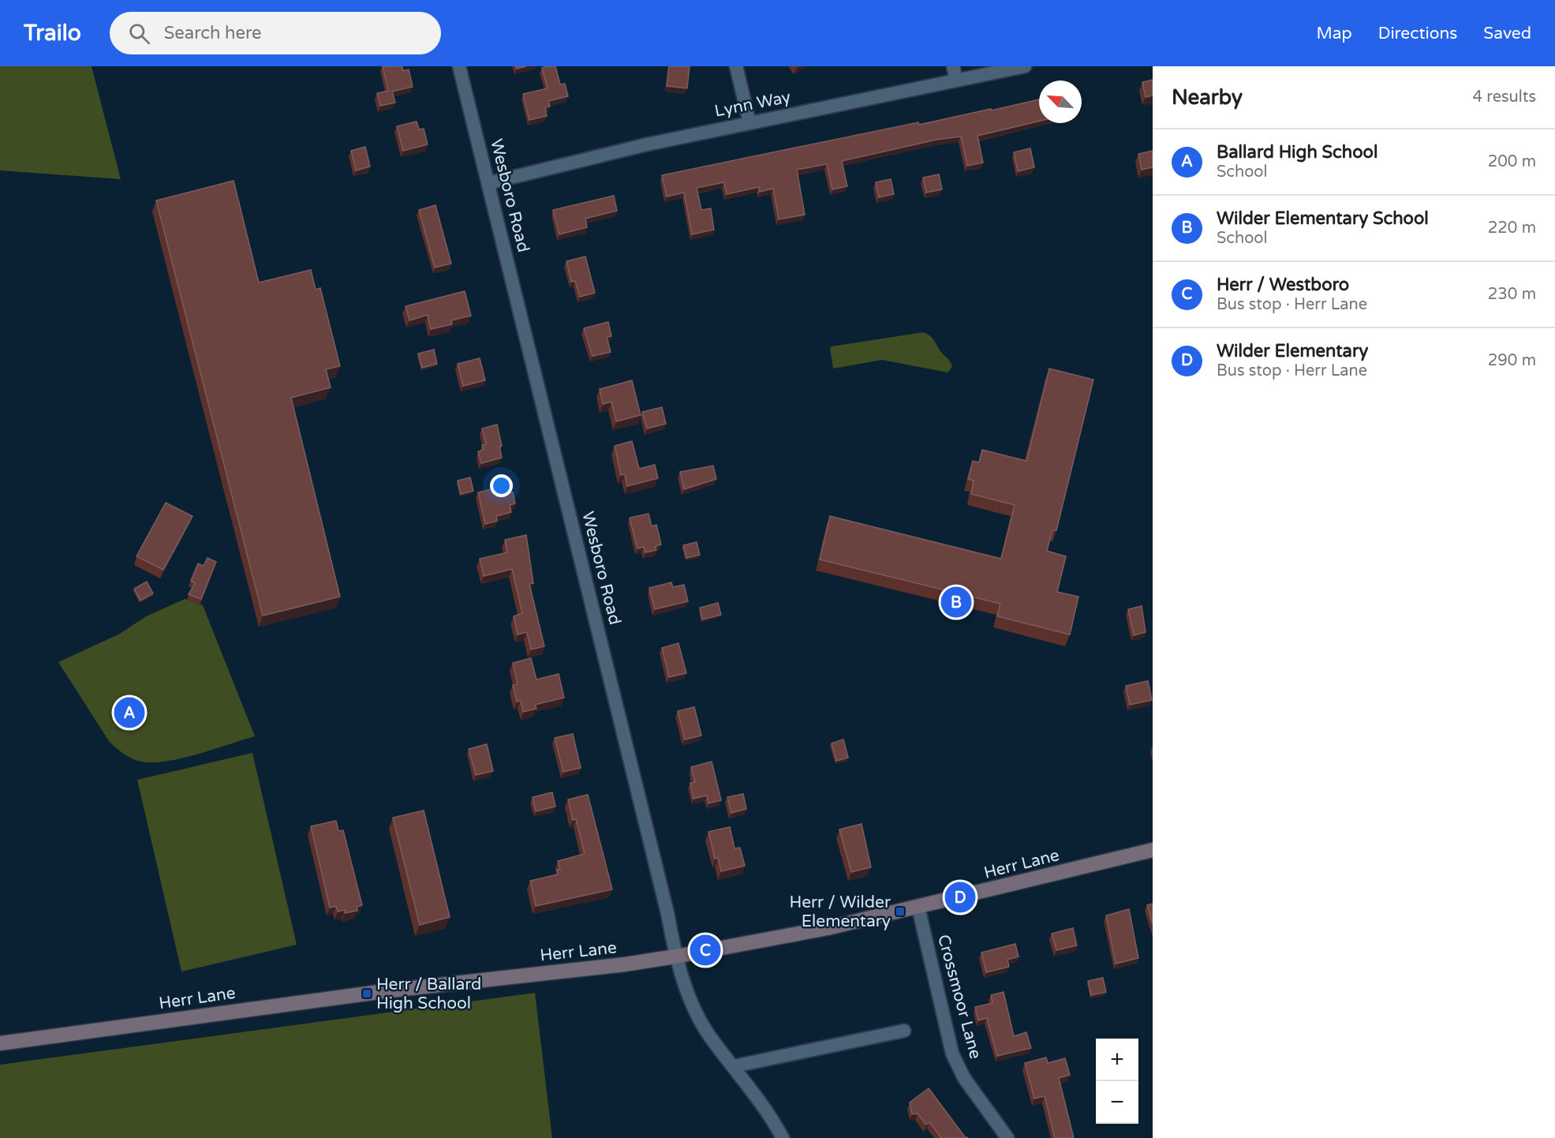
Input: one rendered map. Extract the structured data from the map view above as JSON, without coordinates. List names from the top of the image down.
{
  "streets": {
    "main road": ["Herr Lane"],
    "street": ["Lynn Way", "Wesboro Road", "Crossmoor Lane"]
  },
  "crossings": [
    ["Lynn Way", "Wesboro Road"],
    ["Wesboro Road", "Herr Lane"],
    ["Herr Lane", "Crossmoor Lane"]
  ],
  "places": {
    "transit": ["Herr / Wilder Elementary", "Herr / Ballard High School"]
  },
  "north": "top left",
  "page": {
    "header": "Trailo",
    "search": "Search here",
    "nav": ["Map", "Directions", "Saved"],
    "heading": ["Nearby", "4 results"],
    "list": [
      {
        "mark": "A",
        "name": "Ballard High School",
        "note": "School",
        "value": "200 m"
      },
      {
        "mark": "B",
        "name": "Wilder Elementary School",
        "note": "School",
        "value": "220 m"
      },
      {
        "mark": "C",
        "name": "Herr / Westboro",
        "note": "Bus stop · Herr Lane",
        "value": "230 m"
      },
      {
        "mark": "D",
        "name": "Wilder Elementary",
        "note": "Bus stop · Herr Lane",
        "value": "290 m"
      }
    ],
    "pins": [
      "B",
      "A",
      "D",
      "C"
    ],
    "map_buttons": ["+", "−"]
  }
}
